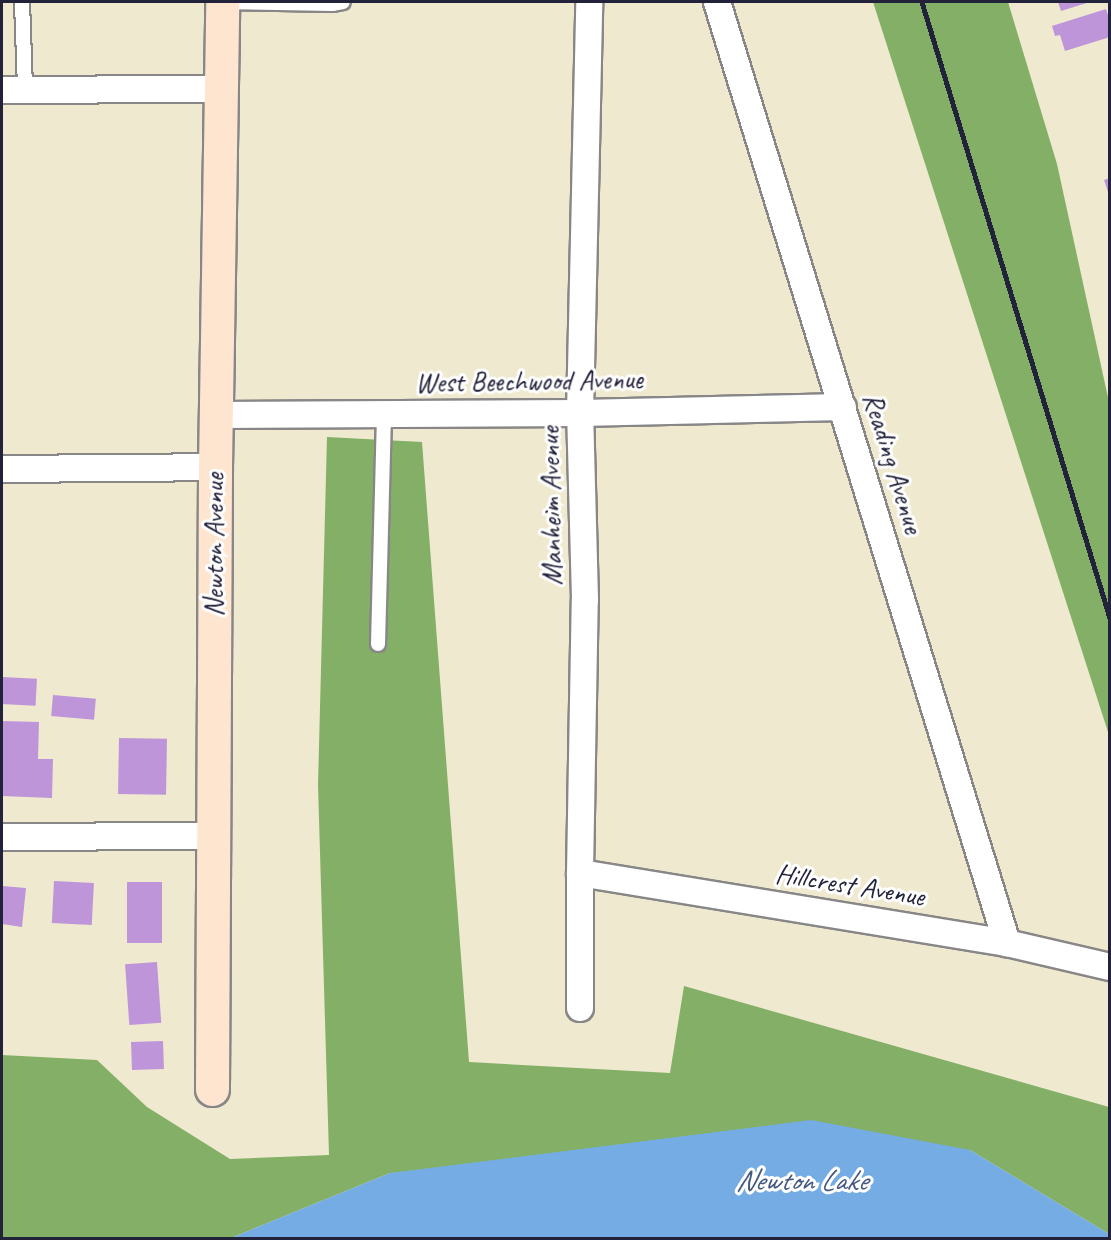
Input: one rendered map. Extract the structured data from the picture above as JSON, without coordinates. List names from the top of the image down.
{
  "streets": {
    "street": [
      "West Beechwood Avenue",
      "Reading Avenue",
      "Manheim Avenue",
      "Newton Avenue",
      "Hillcrest Avenue"
    ]
  },
  "crossings": [
    ["West Beechwood Avenue", "Reading Avenue"],
    ["West Beechwood Avenue", "Manheim Avenue"],
    ["West Beechwood Avenue", "Newton Avenue"],
    ["Reading Avenue", "Hillcrest Avenue"],
    ["Manheim Avenue", "Hillcrest Avenue"]
  ],
  "water": ["Newton Lake"]
}
